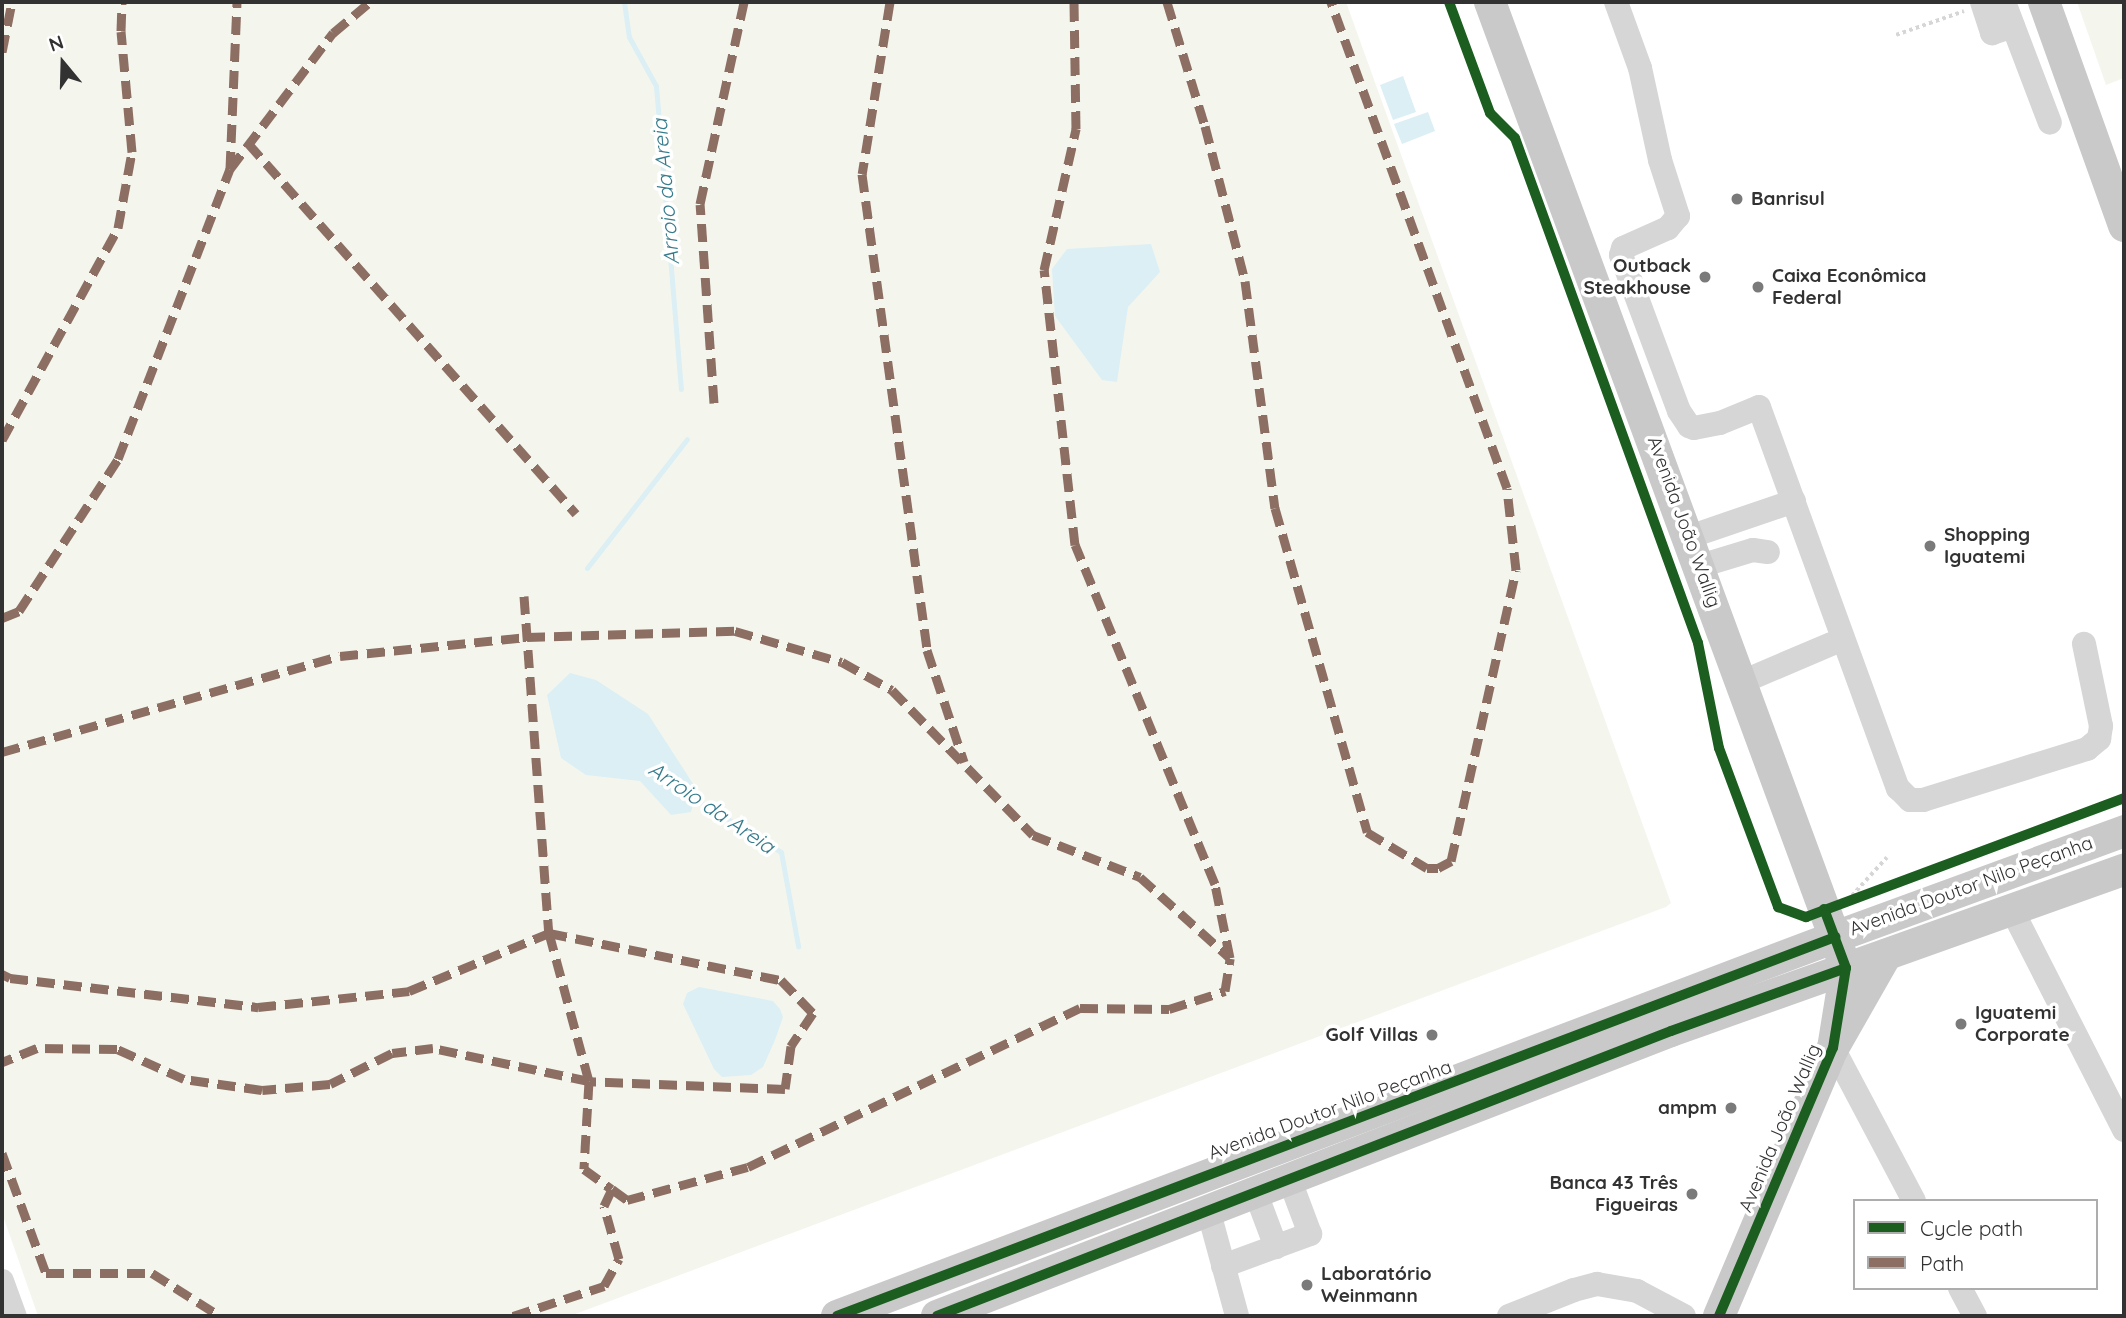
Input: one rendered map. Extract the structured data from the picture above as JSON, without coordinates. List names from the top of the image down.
{
  "streets": {
    "main road": ["Avenida João Wallig", "Avenida Doutor Nilo Peçanha"]
  },
  "crossings": [
    ["Avenida João Wallig", "Avenida Doutor Nilo Peçanha"]
  ],
  "water": ["Arroio da Areia"],
  "places": [
    "Banrisul",
    "Outback Steakhouse",
    "Caixa Econômica Federal",
    "Shopping Iguatemi",
    "Iguatemi Corporate",
    "Golf Villas",
    "ampm",
    "Banca 43 Três Figueiras",
    "Laboratório Weinmann"
  ],
  "legend": ["Cycle path", "Path"],
  "north": "top"
}
